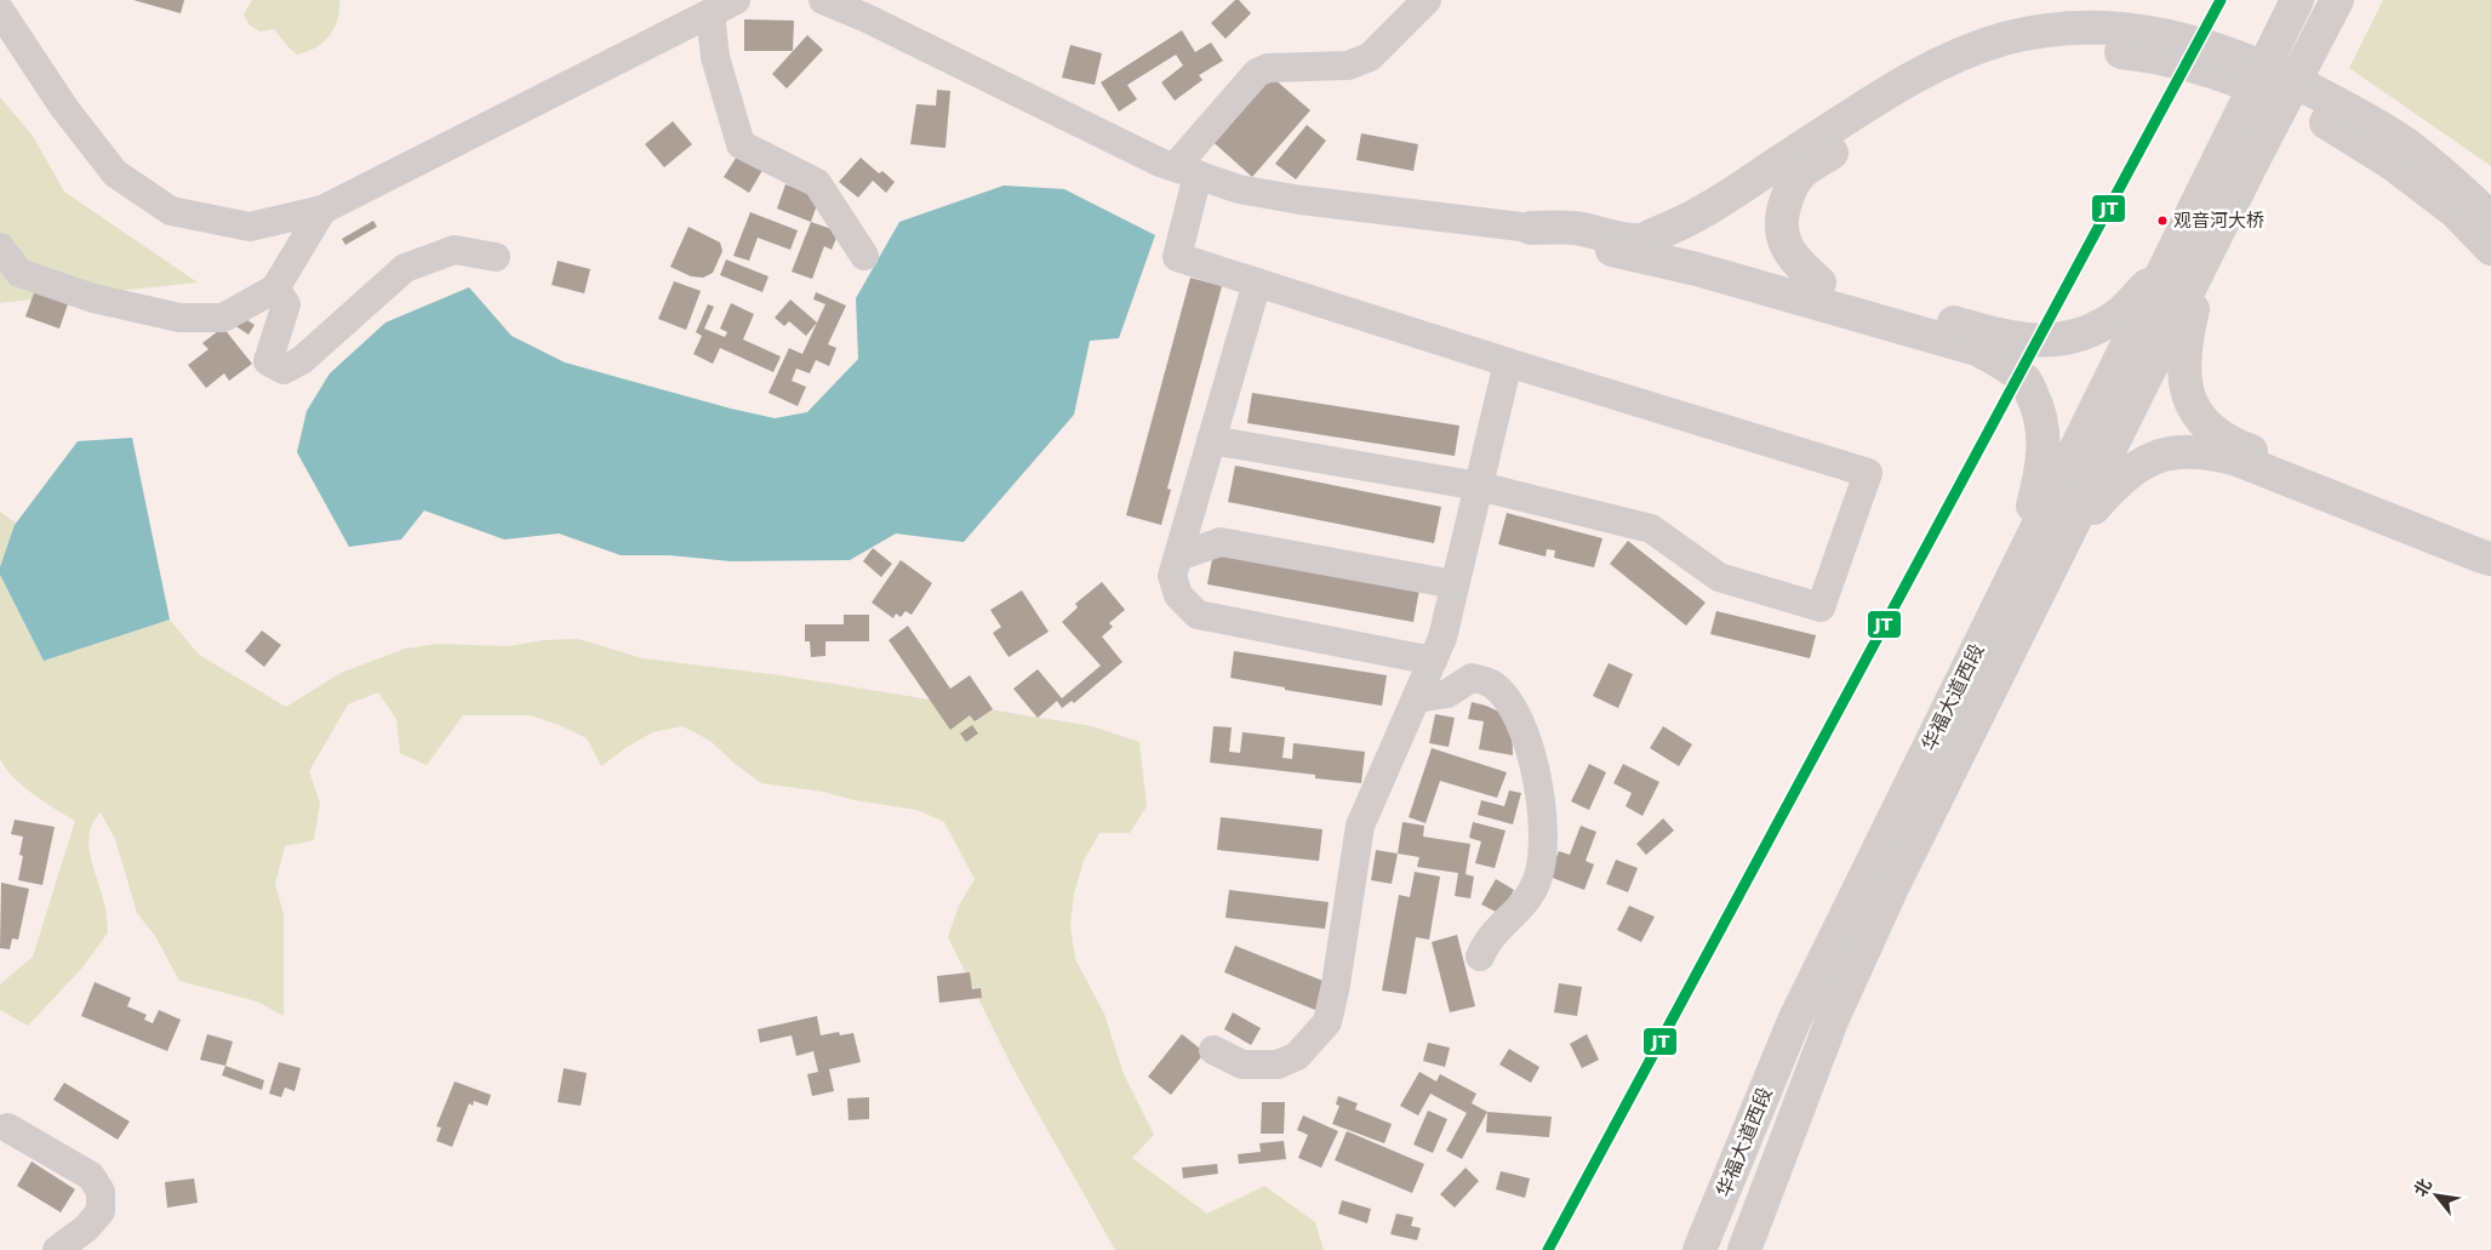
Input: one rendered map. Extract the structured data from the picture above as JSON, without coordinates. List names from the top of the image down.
{
  "streets": {
    "main road": ["华福大道西段"]
  },
  "places": ["观音河大桥"],
  "lines": ["transit line JT"],
  "north": "top left"
}
